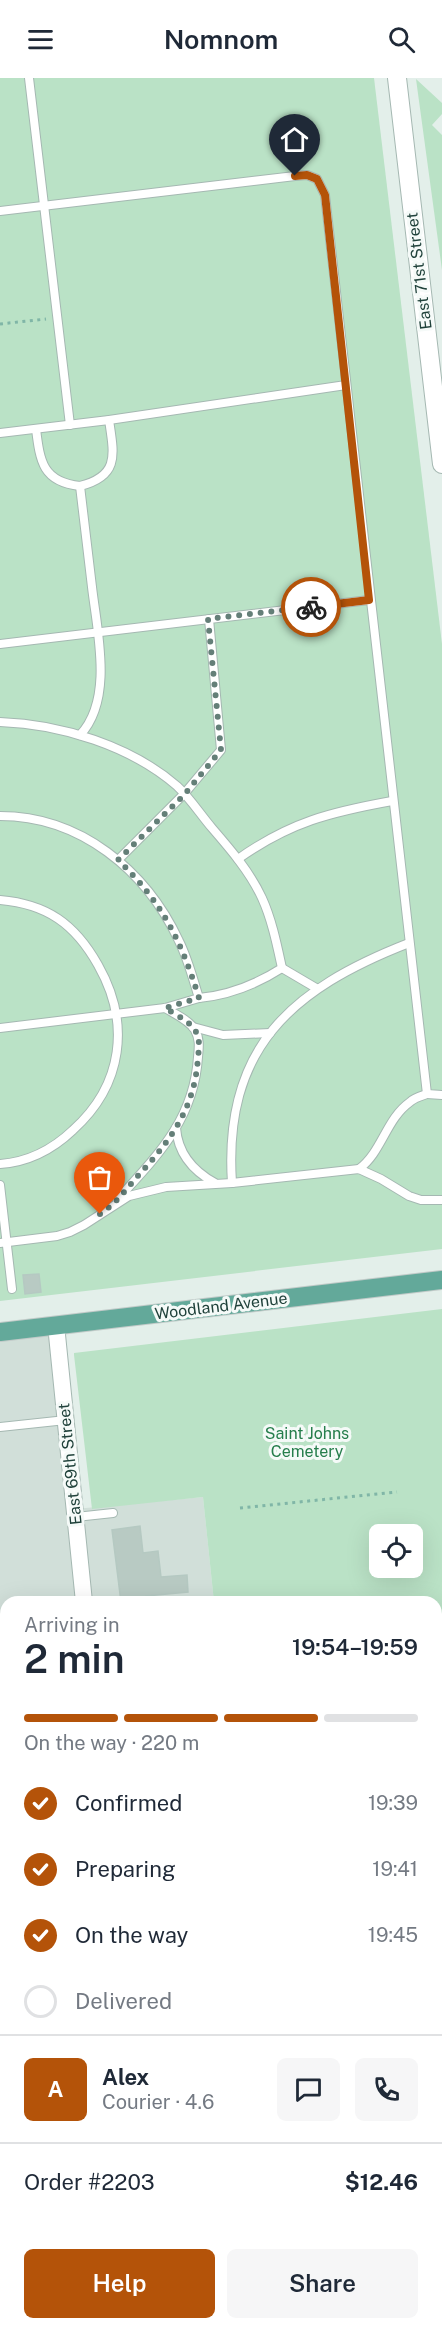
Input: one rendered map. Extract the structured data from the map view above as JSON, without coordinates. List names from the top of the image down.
{
  "streets": {
    "main road": ["Woodland Avenue"],
    "street": ["East 71st Street", "East 69th Street"]
  },
  "crossings": [
    ["Woodland Avenue", "East 69th Street"]
  ],
  "parks": ["Saint Johns Cemetery"],
  "page": {
    "header": "Nomnom",
    "heading": ["2 min", "Arriving in", "19:54–19:59"],
    "panel": [
      "Alex",
      "Courier · 4.6",
      "Order #2203",
      "$12.46"
    ],
    "bar": "On the way · 220 m",
    "list": [
      ["Confirmed", "19:39"],
      ["Preparing", "19:41"],
      ["On the way", "19:45"],
      "Delivered"
    ],
    "round": "A",
    "buttons": ["Help", "Share"]
  }
}
